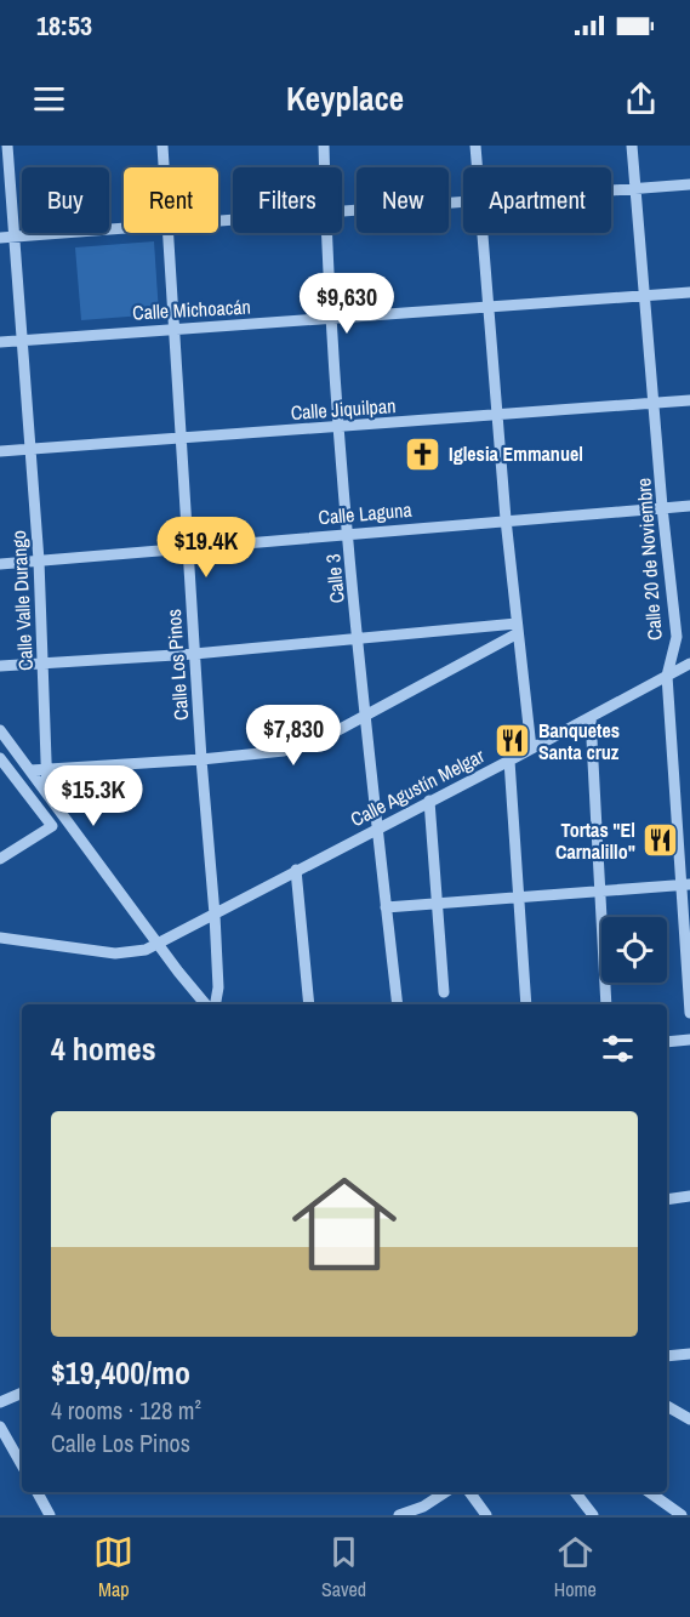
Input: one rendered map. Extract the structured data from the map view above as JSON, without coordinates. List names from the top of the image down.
{
  "streets": {
    "street": [
      "Calle Michoacán",
      "Calle Jiquilpan",
      "Calle Laguna",
      "Calle 20 de Noviembre",
      "Calle 3",
      "Calle Valle Durango",
      "Calle Los Pinos",
      "Calle Agustín Melgar"
    ]
  },
  "crossings": [
    ["Calle Michoacán", "Calle 20 de Noviembre"],
    ["Calle Michoacán", "Calle 3"],
    ["Calle Michoacán", "Calle Valle Durango"],
    ["Calle Michoacán", "Calle Los Pinos"],
    ["Calle Jiquilpan", "Calle 20 de Noviembre"],
    ["Calle Jiquilpan", "Calle 3"],
    ["Calle Jiquilpan", "Calle Valle Durango"],
    ["Calle Jiquilpan", "Calle Los Pinos"],
    ["Calle Laguna", "Calle 20 de Noviembre"],
    ["Calle Laguna", "Calle 3"],
    ["Calle Laguna", "Calle Valle Durango"],
    ["Calle Laguna", "Calle Los Pinos"],
    ["Calle 20 de Noviembre", "Calle Agustín Melgar"],
    ["Calle 3", "Calle Agustín Melgar"],
    ["Calle Los Pinos", "Calle Agustín Melgar"]
  ],
  "places": {
    "church": ["Iglesia Emmanuel"],
    "restaurant": ["Banquetes Santa cruz", "Tortas \"El Carnalillo\""]
  },
  "page": {
    "status": "18:53",
    "header": "Keyplace",
    "chip": [
      "Buy",
      "Rent",
      "Filters",
      "New",
      "Apartment"
    ],
    "price": [
      "$9,630",
      "$19.4K",
      "$7,830",
      "$15.3K"
    ],
    "heading": "4 homes",
    "list": [
      {
        "name": "$19,400/mo",
        "note": "4 rooms · 128 m² · Calle Los Pinos"
      }
    ],
    "tabs": ["Map", "Saved", "Home"]
  }
}
